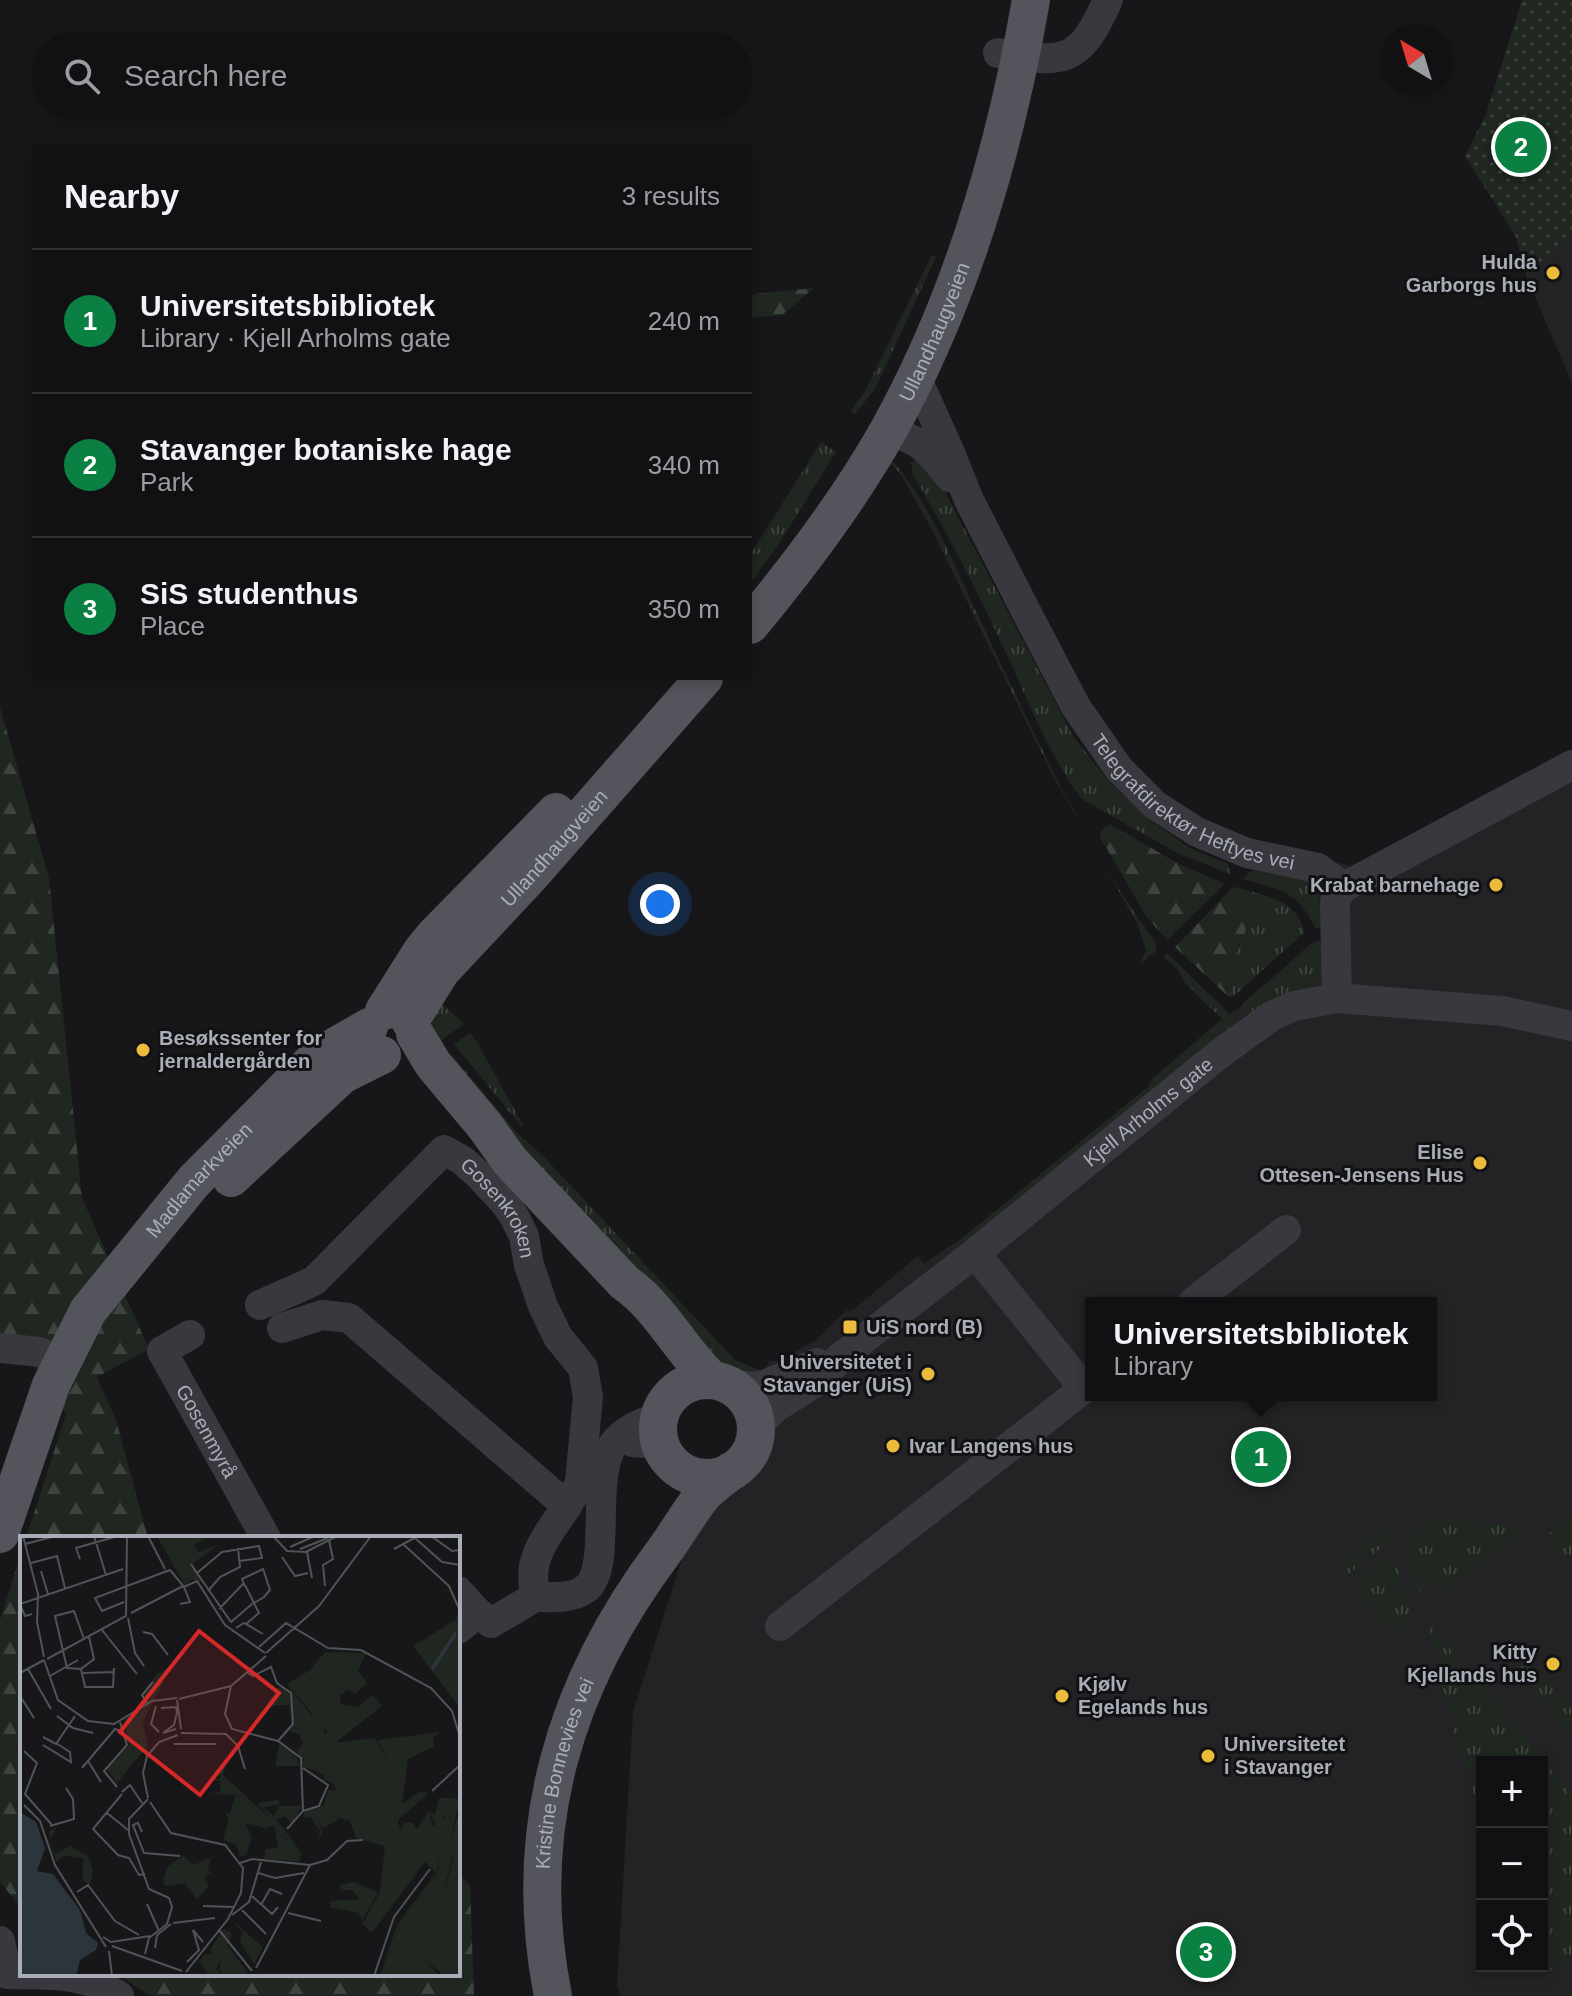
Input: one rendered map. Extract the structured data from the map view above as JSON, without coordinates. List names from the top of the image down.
{
  "streets": {
    "main road": ["Ullandhaugveien", "Madlamarkveien", "Kristine Bonnevies vei"],
    "street": [
      "Telegrafdirektør Heftyes vei",
      "Kjell Arholms gate",
      "Gosenkroken",
      "Gosenmyrå"
    ]
  },
  "crossings": [
    ["Ullandhaugveien", "Telegrafdirektør Heftyes vei"],
    ["Ullandhaugveien", "Madlamarkveien"],
    ["Ullandhaugveien", "Kristine Bonnevies vei"],
    ["Madlamarkveien", "Kristine Bonnevies vei"]
  ],
  "places": {
    "other": [
      "Hulda Garborgs hus",
      "Krabat barnehage",
      "Besøkssenter for jernaldergården",
      "Elise Ottesen-Jensens Hus",
      "Universitetet i Stavanger (UiS)",
      "Ivar Langens hus",
      "Kitty Kjellands hus",
      "Kjølv Egelands hus",
      "Universitetet i Stavanger"
    ],
    "transit": ["UiS nord (B)"]
  },
  "north": "top left",
  "page": {
    "search": "Search here",
    "pins": ["2", "1", "3"],
    "heading": ["Nearby", "3 results"],
    "list": [
      {
        "mark": "1",
        "name": "Universitetsbibliotek",
        "note": "Library · Kjell Arholms gate",
        "value": "240 m"
      },
      {
        "mark": "2",
        "name": "Stavanger botaniske hage",
        "note": "Park",
        "value": "340 m"
      },
      {
        "mark": "3",
        "name": "SiS studenthus",
        "note": "Place",
        "value": "350 m"
      }
    ],
    "popup": ["Universitetsbibliotek", "Library"],
    "map_buttons": ["+", "−"]
  }
}
